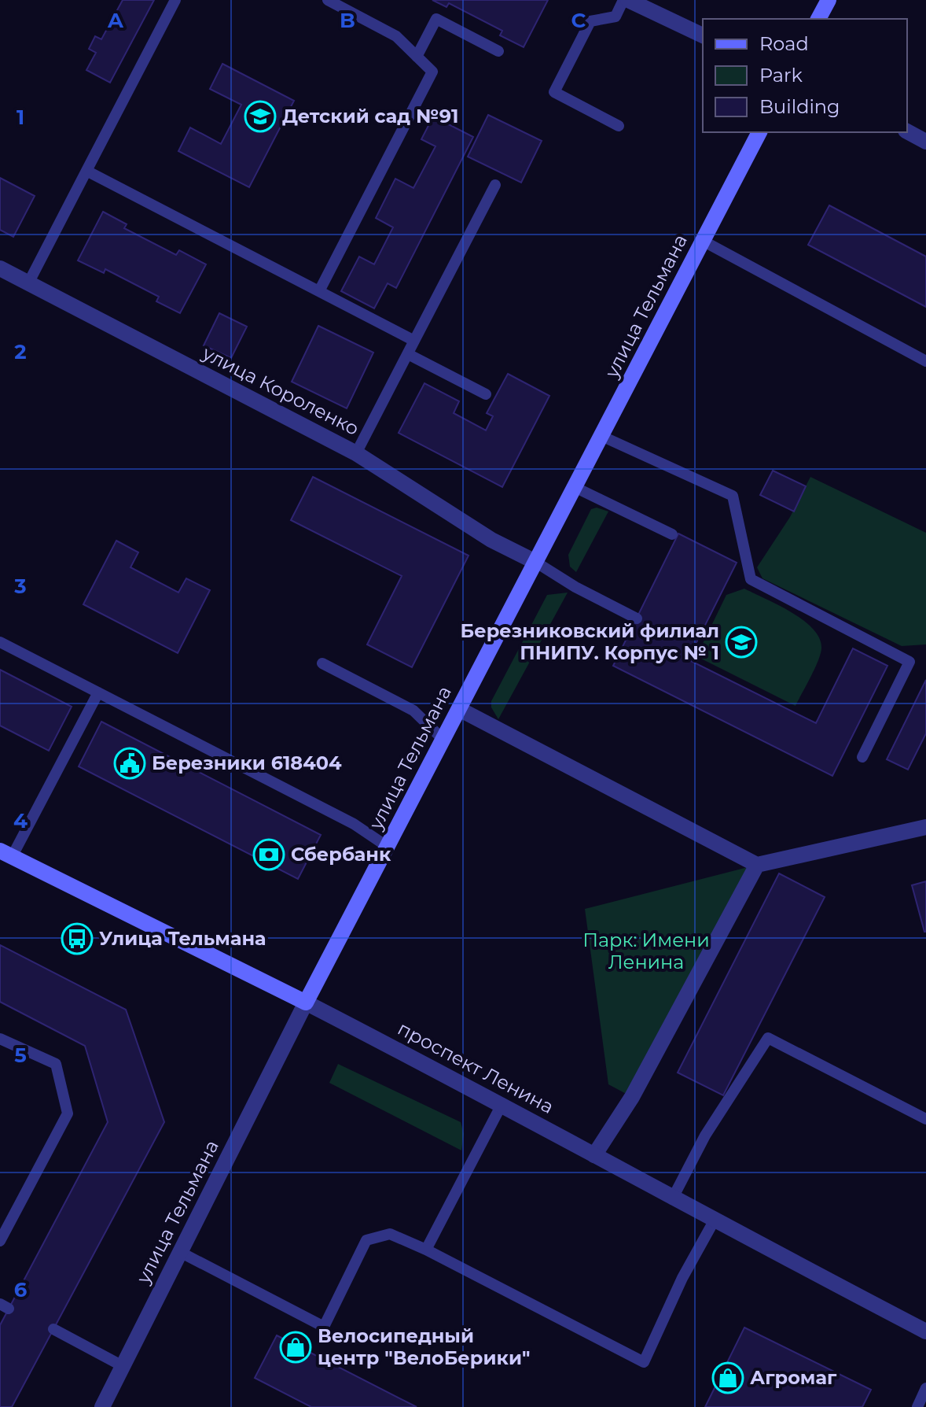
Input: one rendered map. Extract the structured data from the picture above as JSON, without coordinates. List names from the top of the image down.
{
  "streets": {
    "main road": ["улица Тельмана", "проспект Ленина"],
    "street": ["улица Короленко"]
  },
  "crossings": [
    ["улица Тельмана", "улица Короленко"],
    ["улица Тельмана", "проспект Ленина"]
  ],
  "parks": ["Парк: Имени Ленина"],
  "places": {
    "school or university": ["Детский сад №91", "Березниковский филиал ПНИПУ. Корпус № 1"],
    "public building": ["Березники 618404"],
    "bank": ["Сбербанк"],
    "bus stop": ["Улица Тельмана"],
    "shop": ["Велосипедный центр \"ВелоБерики\"", "Агромаг"]
  },
  "legend": ["Road", "Park", "Building"],
  "grid": {
    "columns": ["A", "B", "C"],
    "rows": [
      "1",
      "2",
      "3",
      "4",
      "5",
      "6"
    ]
  }
}
